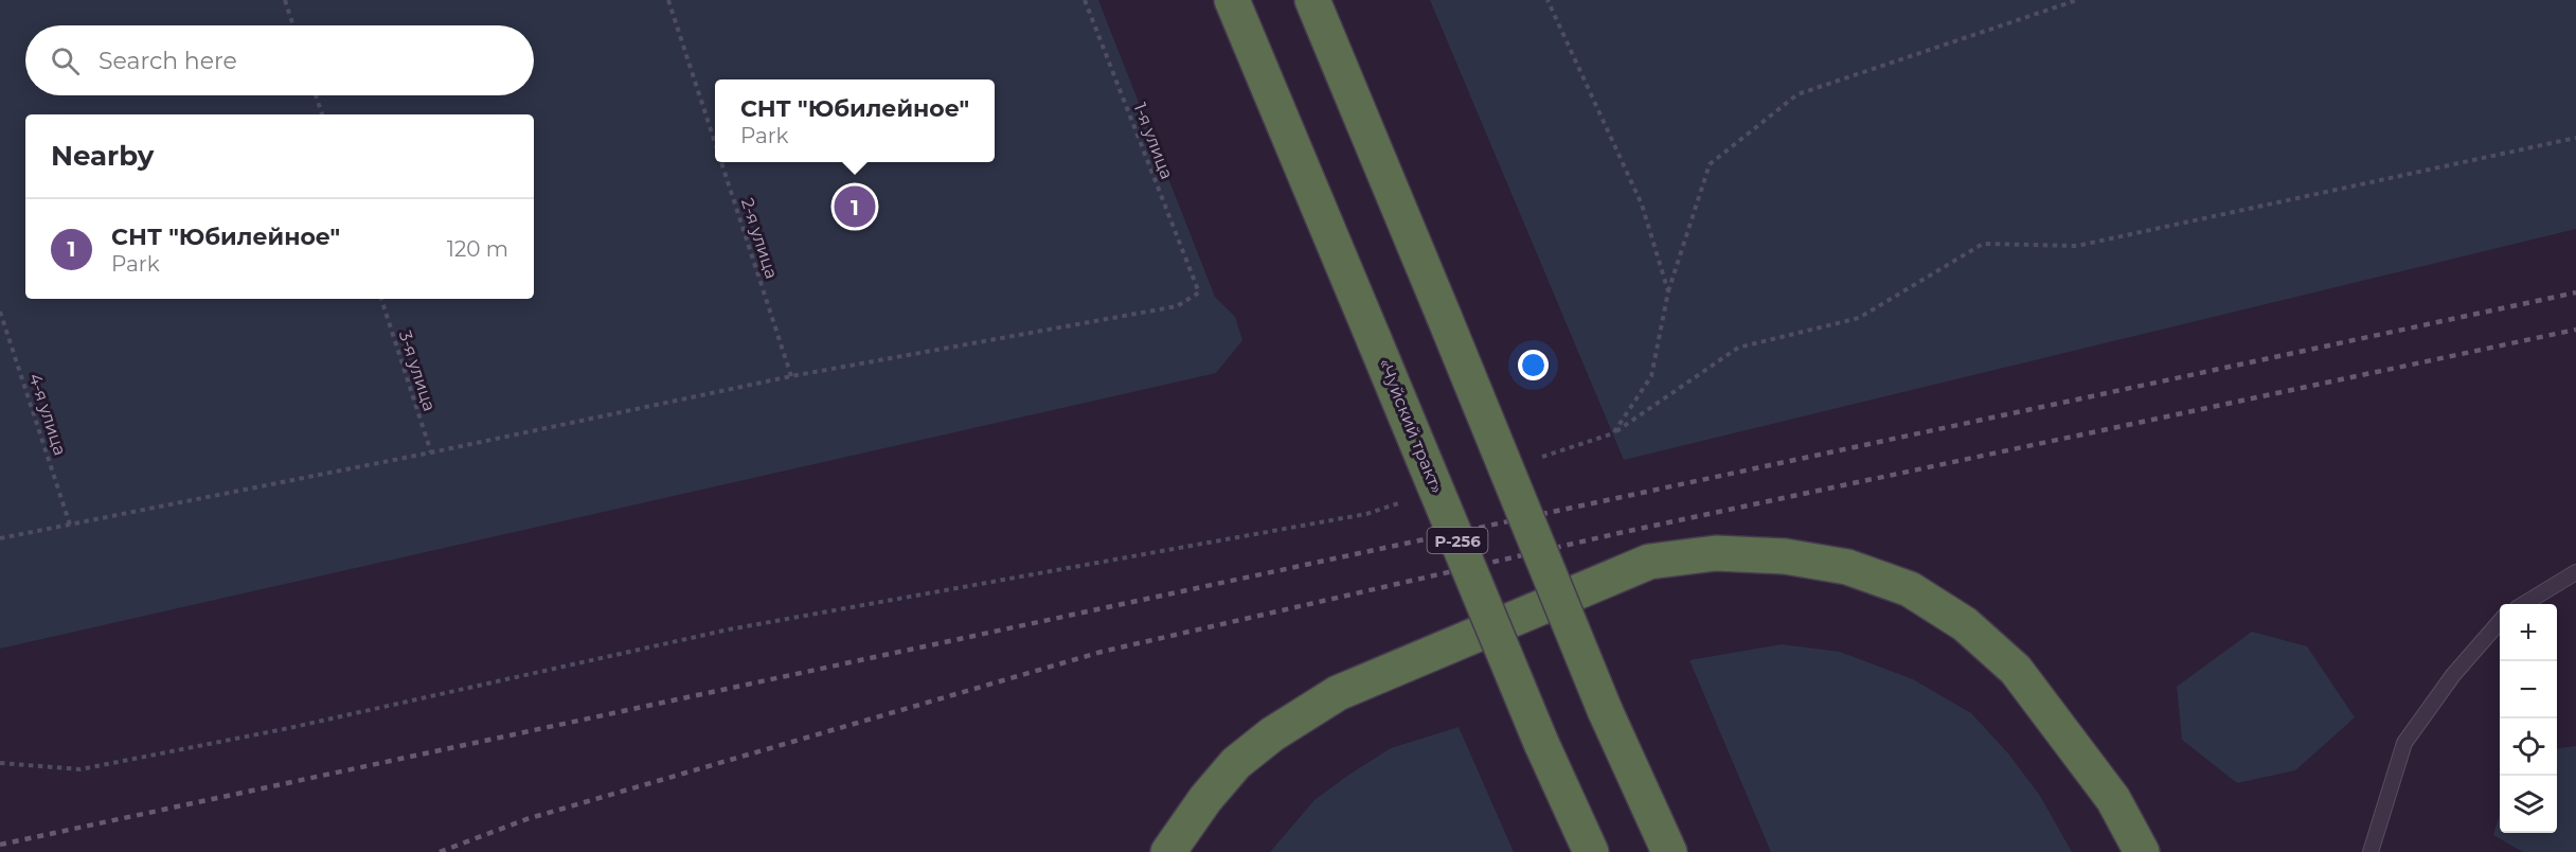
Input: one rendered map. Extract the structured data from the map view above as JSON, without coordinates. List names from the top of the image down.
{
  "streets": {
    "highway": ["«Чуйский тракт»", "Р-256"],
    "path": [
      "1-я улица",
      "2-я улица",
      "3-я улица",
      "4-я улица"
    ]
  },
  "crossings": [
    ["1-я улица", "2-я улица"]
  ],
  "page": {
    "search": "Search here",
    "popup": ["СНТ \"Юбилейное\"", "Park"],
    "heading": "Nearby",
    "pins": "1",
    "list": [
      {
        "mark": "1",
        "name": "СНТ \"Юбилейное\"",
        "note": "Park",
        "value": "120 m"
      }
    ],
    "map_buttons": ["+", "−"]
  }
}
